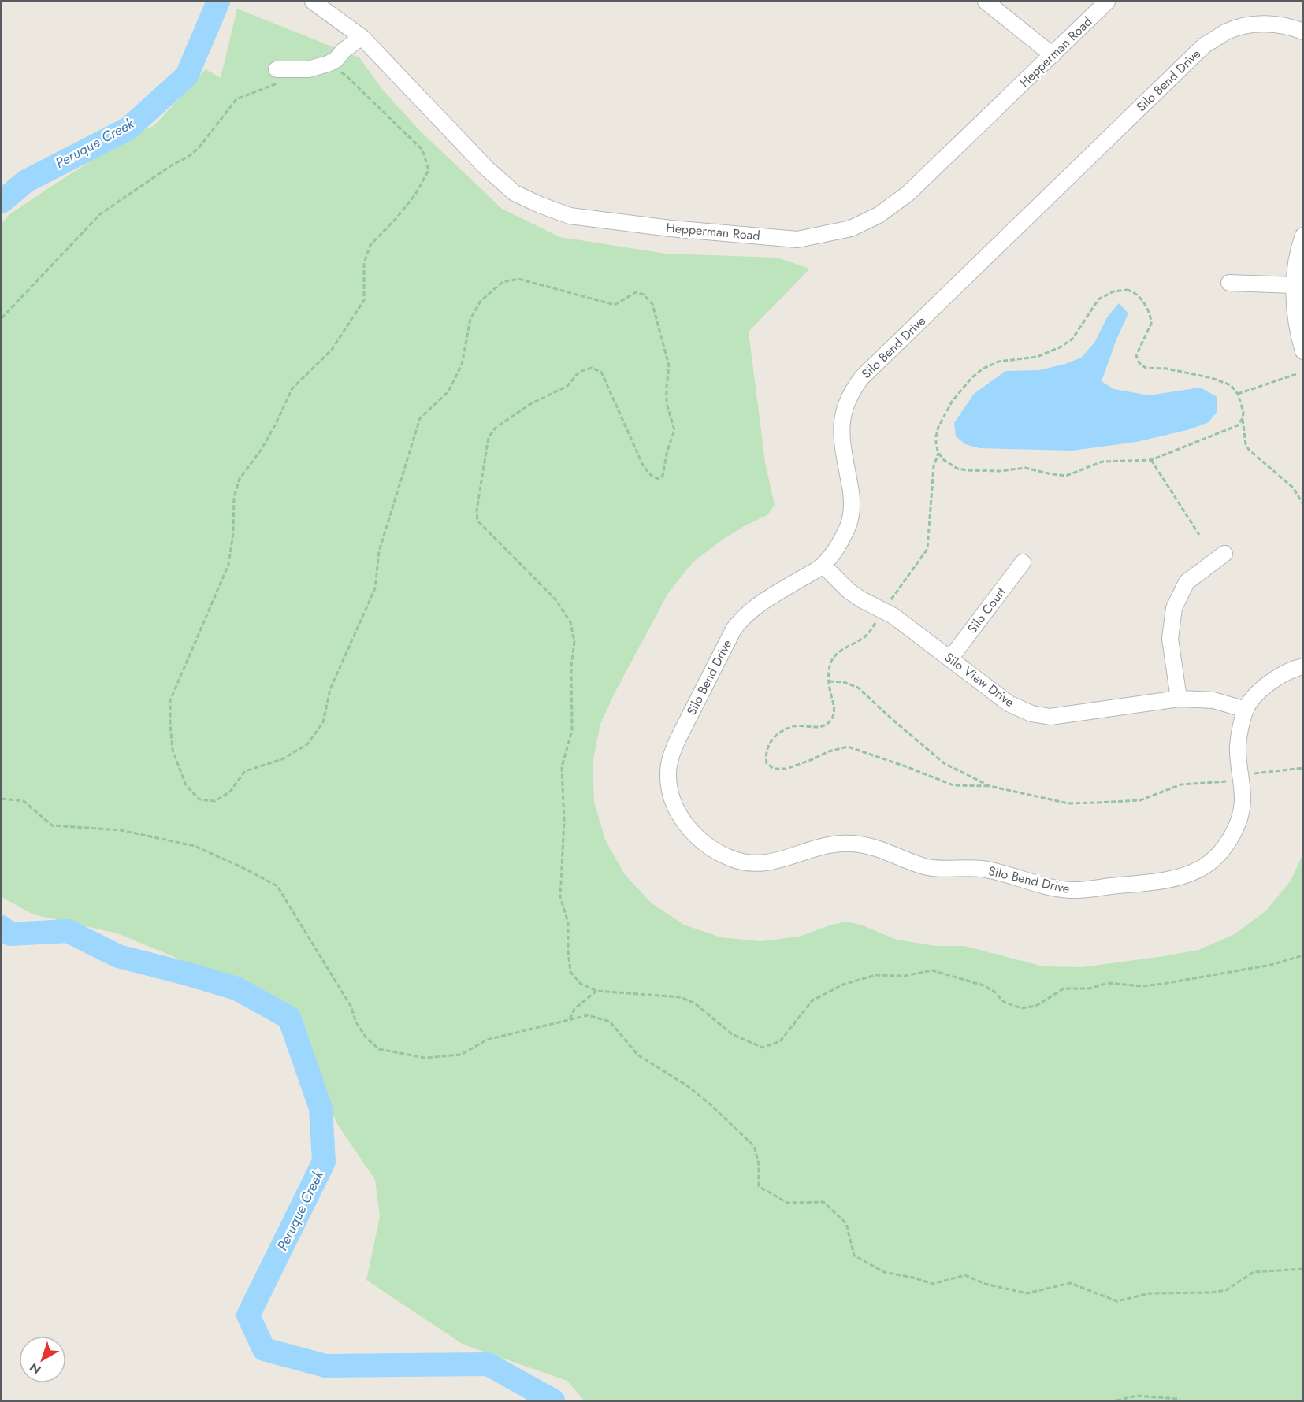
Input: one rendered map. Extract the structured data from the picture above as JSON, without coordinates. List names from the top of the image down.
{
  "streets": {
    "street": [
      "Hepperman Road",
      "Silo Bend Drive",
      "Silo Court",
      "Silo View Drive"
    ]
  },
  "crossings": [
    ["Silo Bend Drive", "Silo View Drive"],
    ["Silo Court", "Silo View Drive"]
  ],
  "water": ["Peruque Creek"],
  "north": "bottom left"
}
